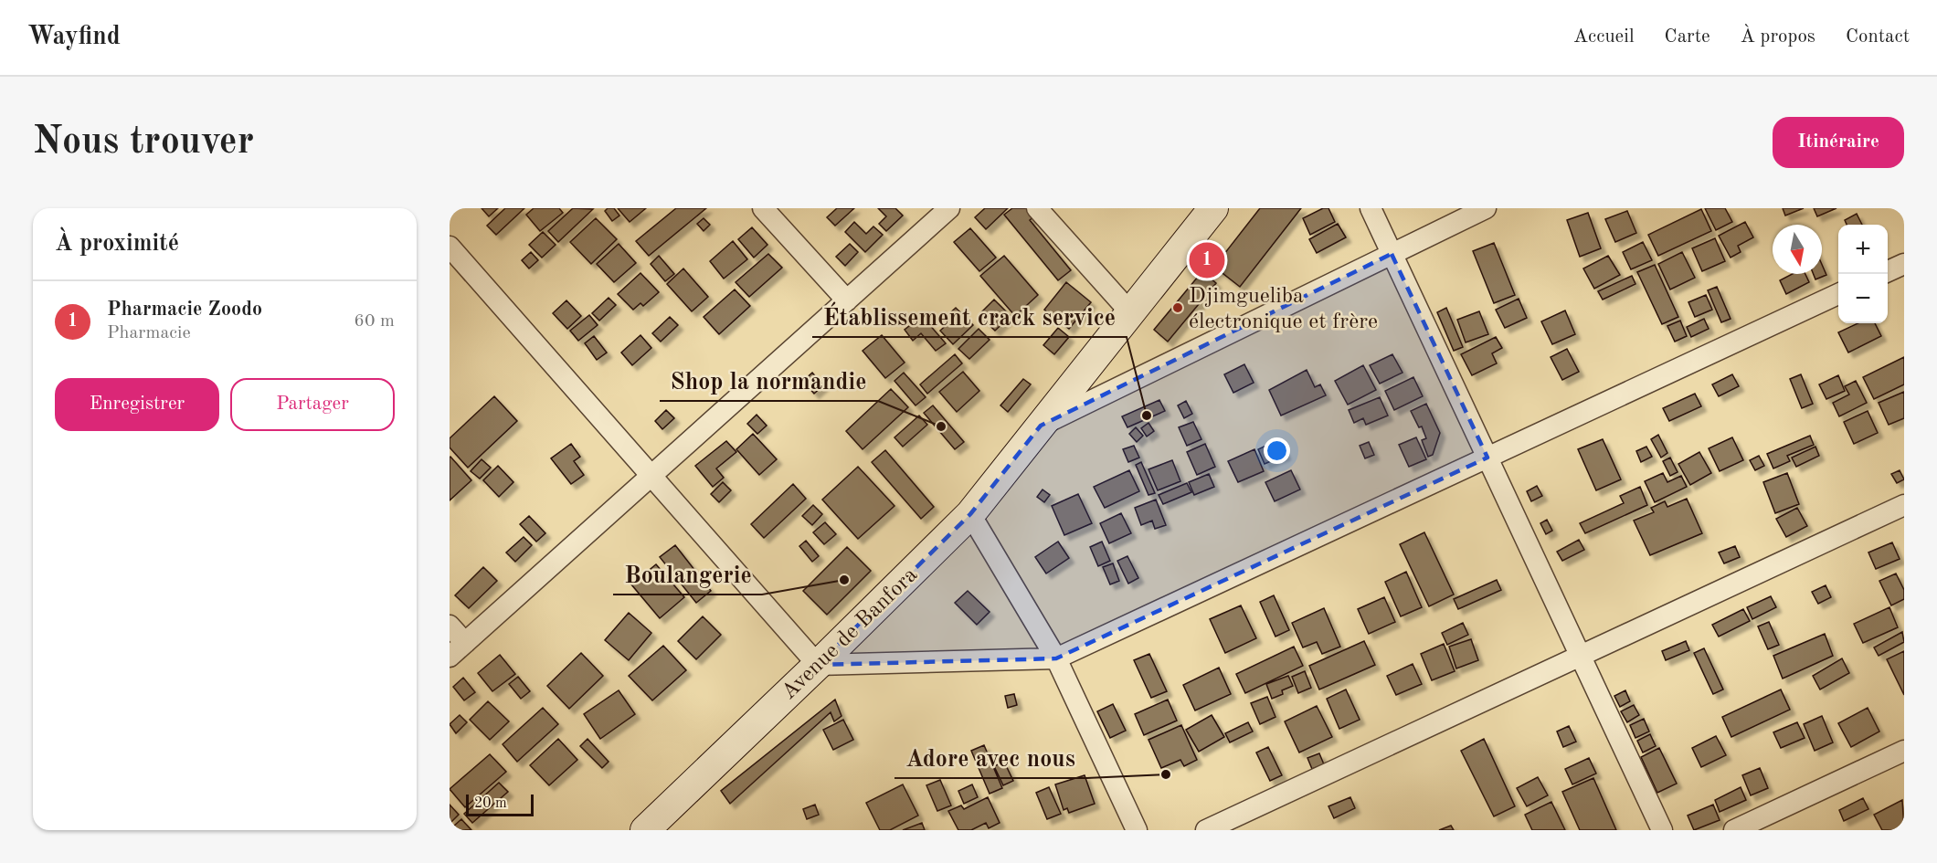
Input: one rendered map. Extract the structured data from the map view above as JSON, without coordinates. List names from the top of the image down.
{
  "streets": {
    "main road": ["Avenue de Banfora"]
  },
  "places": [
    "Djimgueliba électronique et frère",
    "Établissement crack service",
    "Shop la normandie",
    "Boulangerie",
    "Adore avec nous"
  ],
  "scale_bar": "20 m",
  "north": "bottom",
  "page": {
    "header": "Wayfind",
    "nav": [
      "Accueil",
      "Carte",
      "À propos",
      "Contact"
    ],
    "buttons": [
      "Itinéraire",
      ["Enregistrer", "Partager"]
    ],
    "title": "Nous trouver",
    "heading": "À proximité",
    "map_buttons": ["+", "−"],
    "pins": "1",
    "list": [
      {
        "mark": "1",
        "name": "Pharmacie Zoodo",
        "note": "Pharmacie",
        "value": "60 m"
      }
    ],
    "scale": "20 m"
  }
}
